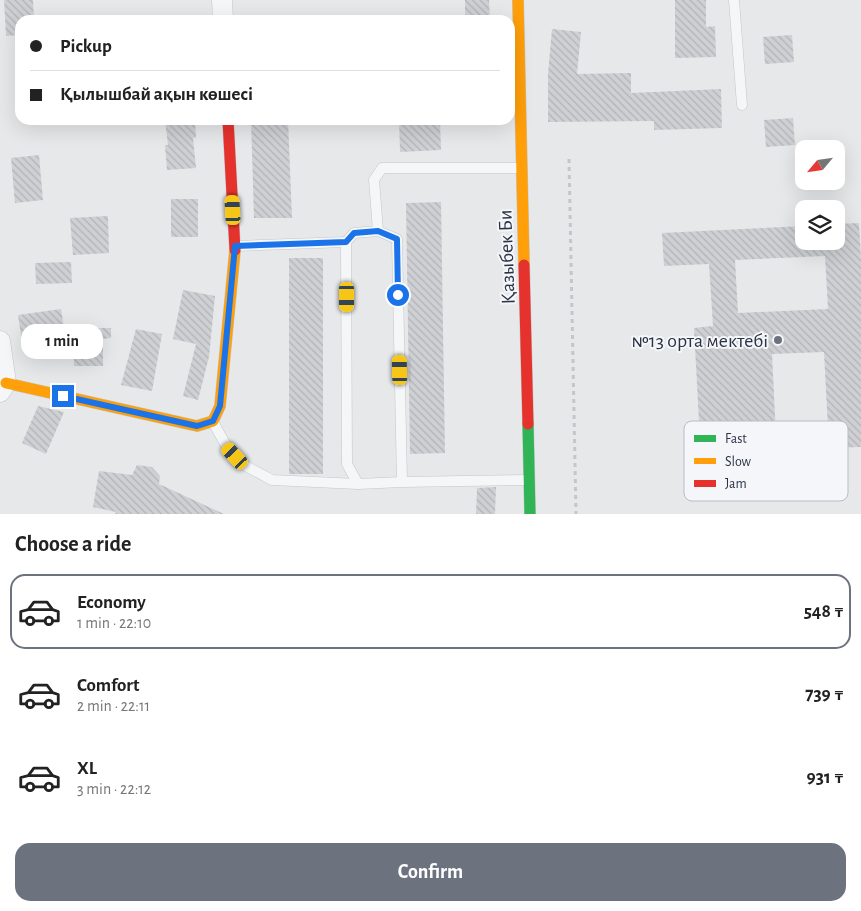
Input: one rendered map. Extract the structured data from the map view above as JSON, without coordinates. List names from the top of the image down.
{
  "streets": {
    "street": ["Қазыбек Би"]
  },
  "places": ["№13 орта мектебі"],
  "legend": ["Fast", "Slow", "Jam"],
  "north": "bottom left",
  "page": {
    "banner": ["Pickup", "Қылышбай ақын көшесі"],
    "bubble": "1 min",
    "heading": "Choose a ride",
    "list": [
      {
        "name": "Economy",
        "note": "1 min · 22:10",
        "value": "548 ₸"
      },
      {
        "name": "Comfort",
        "note": "2 min · 22:11",
        "value": "739 ₸"
      },
      {
        "name": "XL",
        "note": "3 min · 22:12",
        "value": "931 ₸"
      }
    ],
    "buttons": "Confirm"
  }
}
